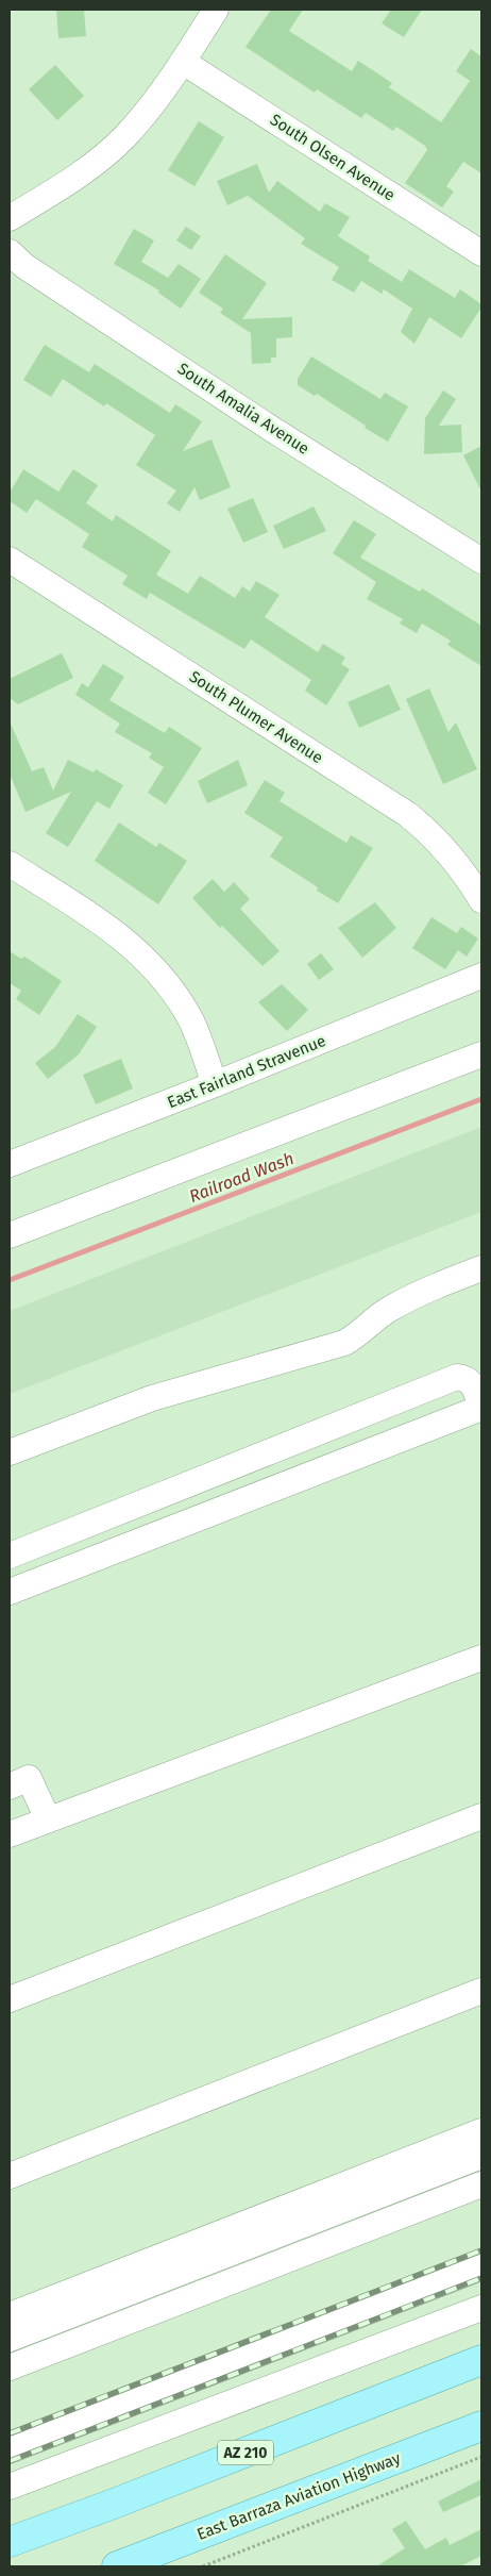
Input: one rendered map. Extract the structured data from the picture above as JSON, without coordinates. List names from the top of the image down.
{
  "streets": {
    "main road": ["AZ 210", "East Barraza Aviation Highway"],
    "street": [
      "South Olsen Avenue",
      "South Amalia Avenue",
      "South Plumer Avenue",
      "East Fairland Stravenue"
    ]
  },
  "water": ["Railroad Wash"]
}
